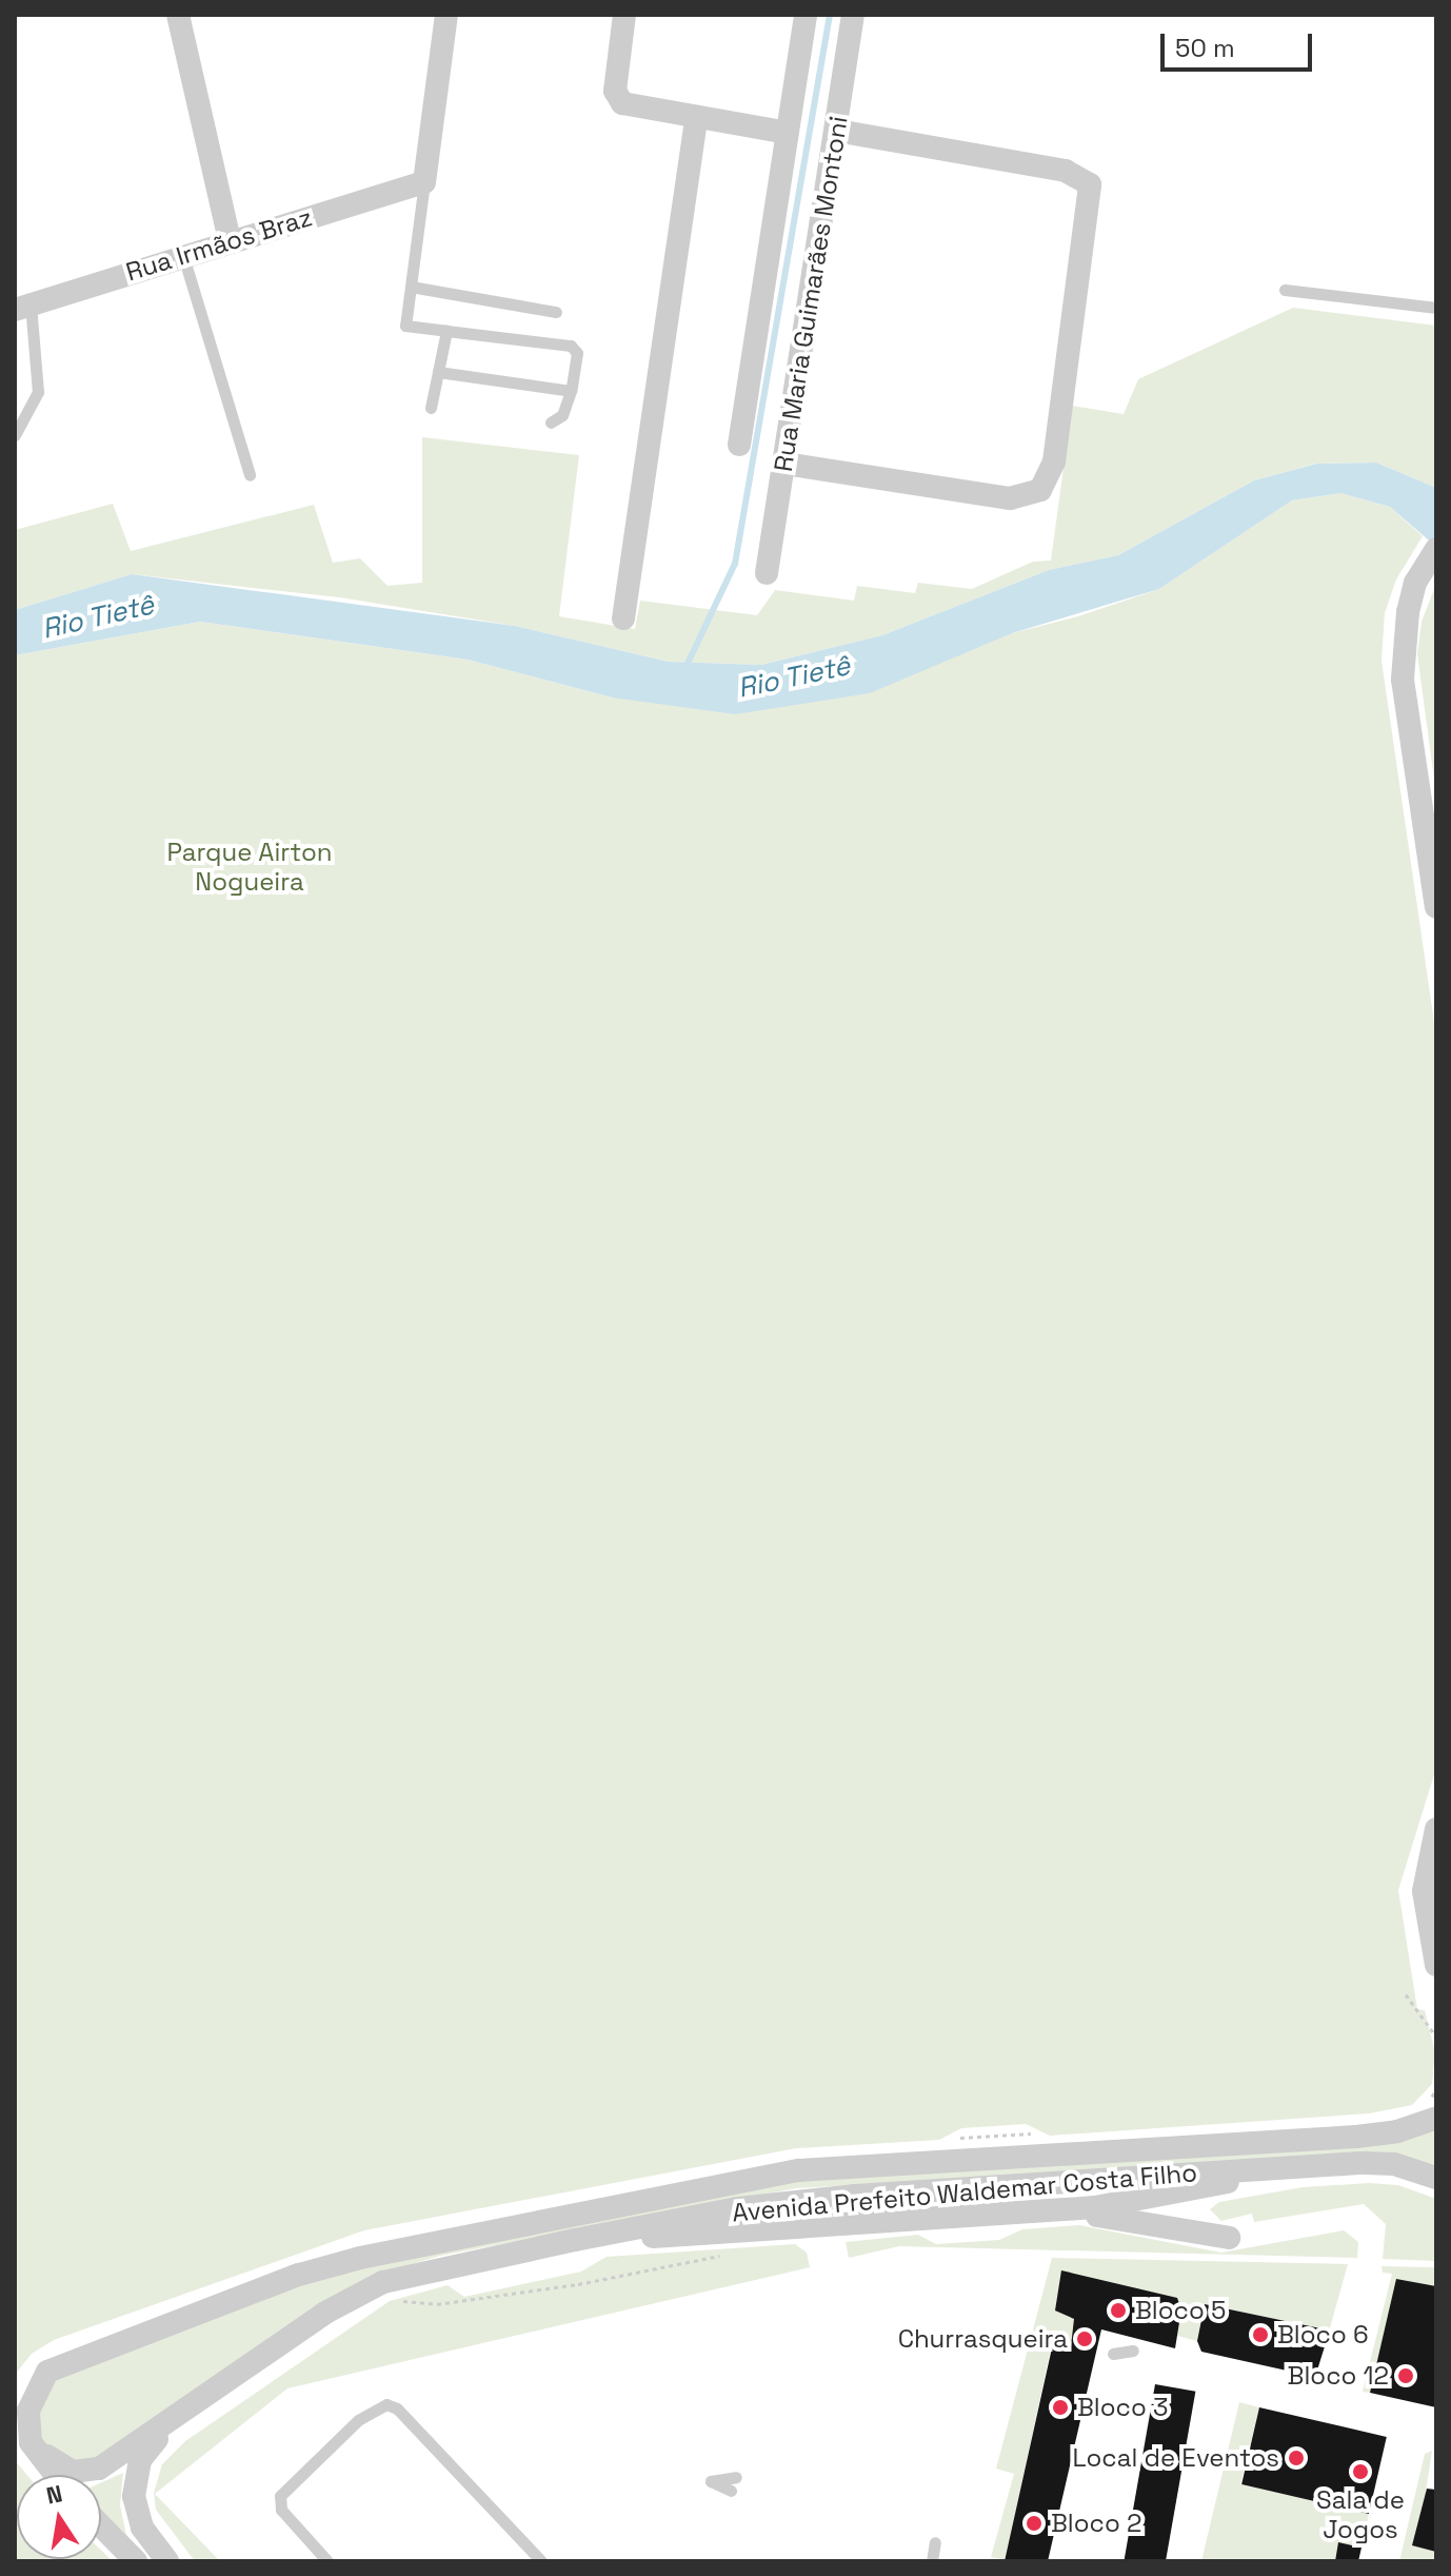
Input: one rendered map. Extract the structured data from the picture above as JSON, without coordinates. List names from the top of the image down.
{
  "streets": {
    "street": ["Rua Irmãos Braz", "Rua Maria Guimarães Montoni", "Avenida Prefeito Waldemar Costa Filho"]
  },
  "water": ["Rio Tietê"],
  "parks": ["Parque Airton Nogueira"],
  "places": [
    "Bloco 5",
    "Bloco 6",
    "Churrasqueira",
    "Bloco 12",
    "Bloco 3",
    "Local de Eventos",
    "Sala de Jogos",
    "Bloco 2"
  ],
  "scale_bar": "50 m",
  "north": "top"
}
